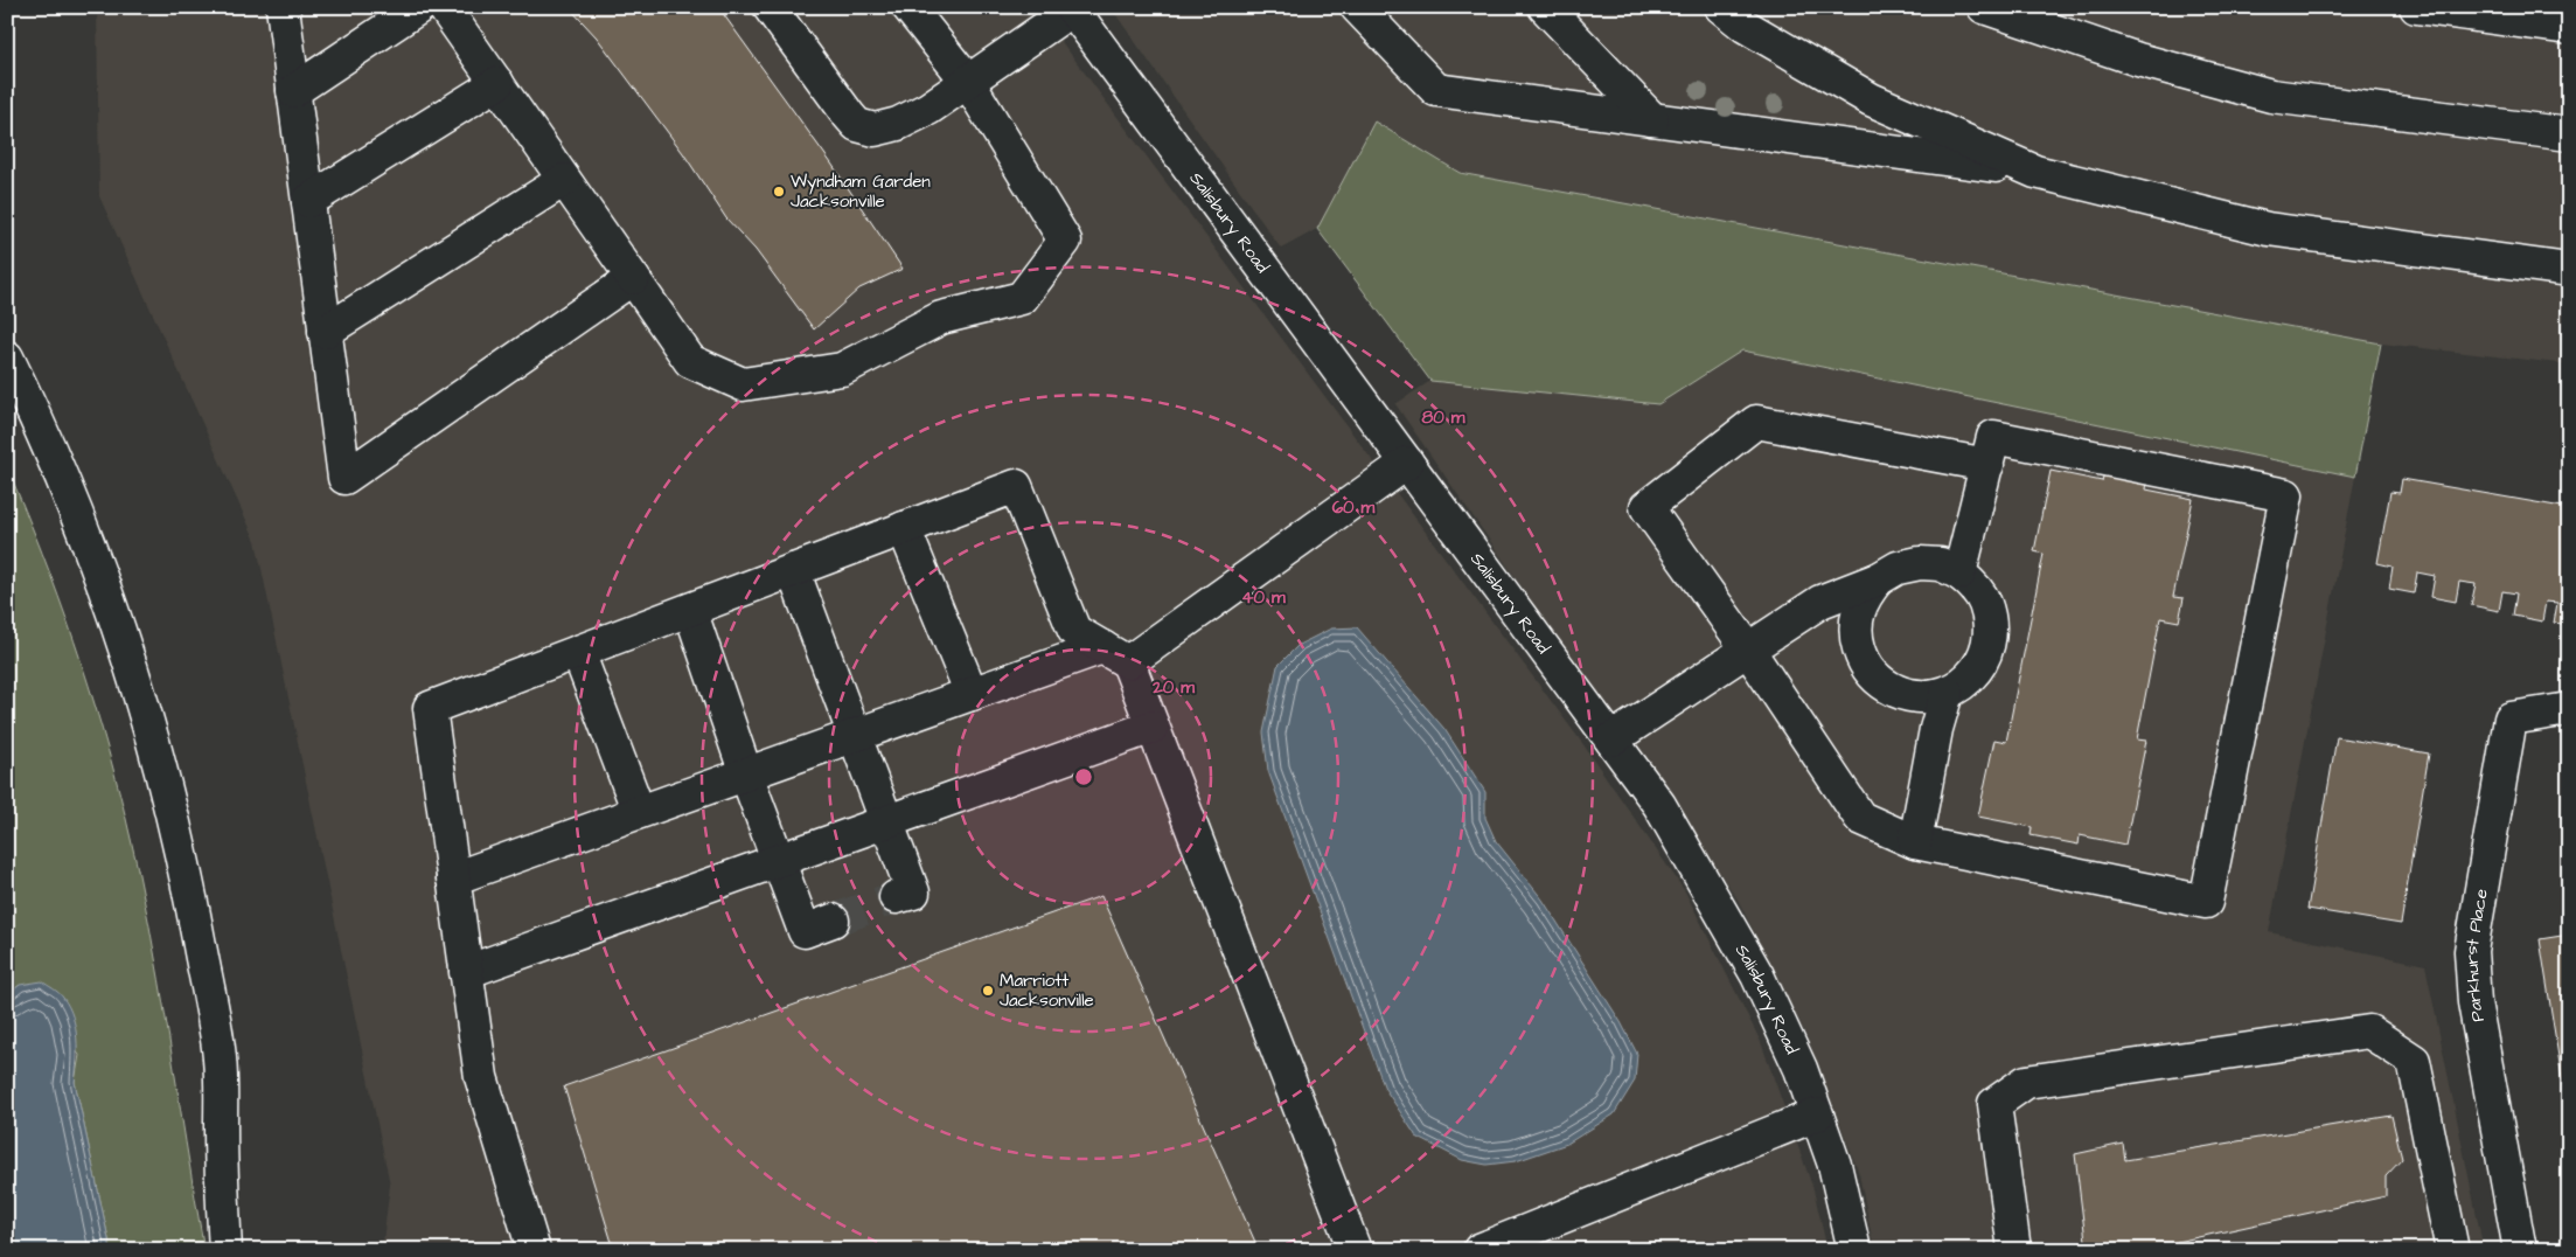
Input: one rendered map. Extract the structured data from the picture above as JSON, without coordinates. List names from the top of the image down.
{
  "streets": {
    "main road": ["Salisbury Road", "Parkhurst Place"]
  },
  "places": ["Wyndham Garden Jacksonville", "Marriott Jacksonville"],
  "rings": [
    "80 m",
    "60 m",
    "40 m",
    "20 m"
  ]
}
